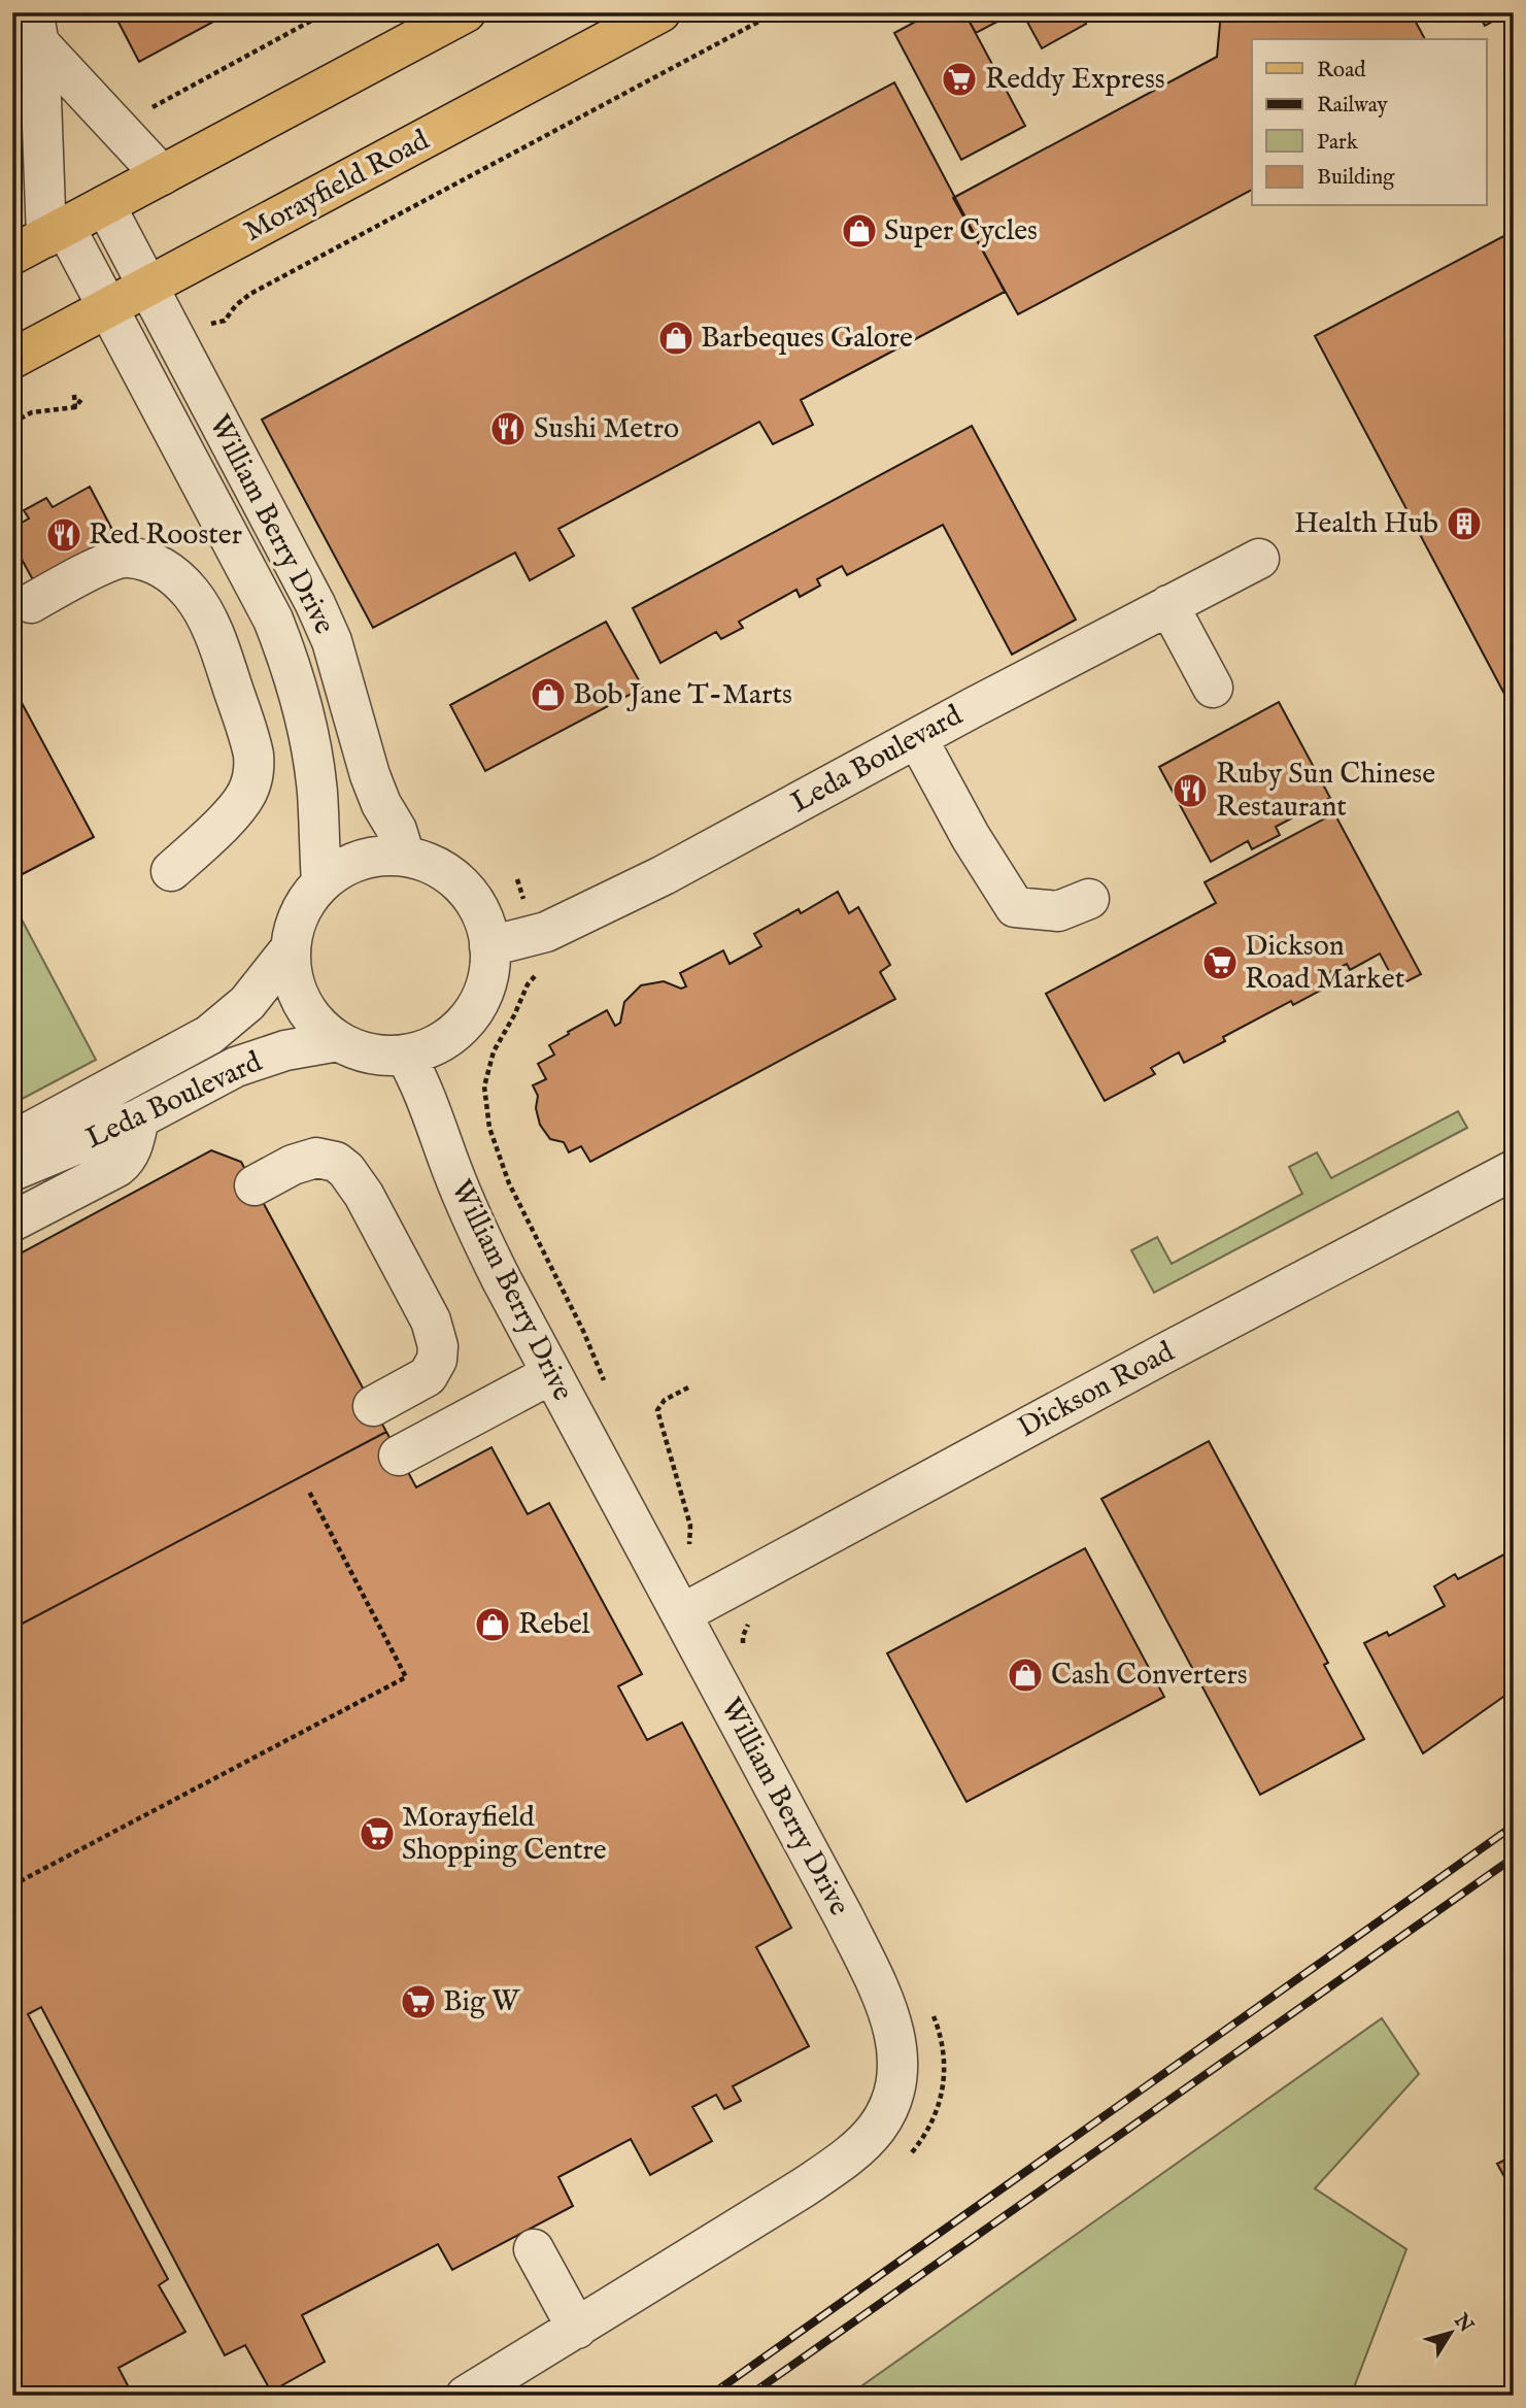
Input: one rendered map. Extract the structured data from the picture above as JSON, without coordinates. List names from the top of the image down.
{
  "streets": {
    "main road": ["Morayfield Road"],
    "street": ["William Berry Drive", "Leda Boulevard", "Dickson Road"]
  },
  "crossings": [
    ["Morayfield Road", "William Berry Drive"],
    ["William Berry Drive", "Leda Boulevard"],
    ["William Berry Drive", "Dickson Road"]
  ],
  "places": {
    "supermarket": [
      "Reddy Express",
      "Dickson Road Market",
      "Morayfield Shopping Centre",
      "Big W"
    ],
    "shop": [
      "Super Cycles",
      "Barbeques Galore",
      "Bob Jane T-Marts",
      "Rebel",
      "Cash Converters"
    ],
    "restaurant": ["Sushi Metro", "Red Rooster", "Ruby Sun Chinese Restaurant"],
    "building": ["Health Hub"]
  },
  "legend": [
    "Road",
    "Railway",
    "Park",
    "Building"
  ],
  "north": "top right"
}
